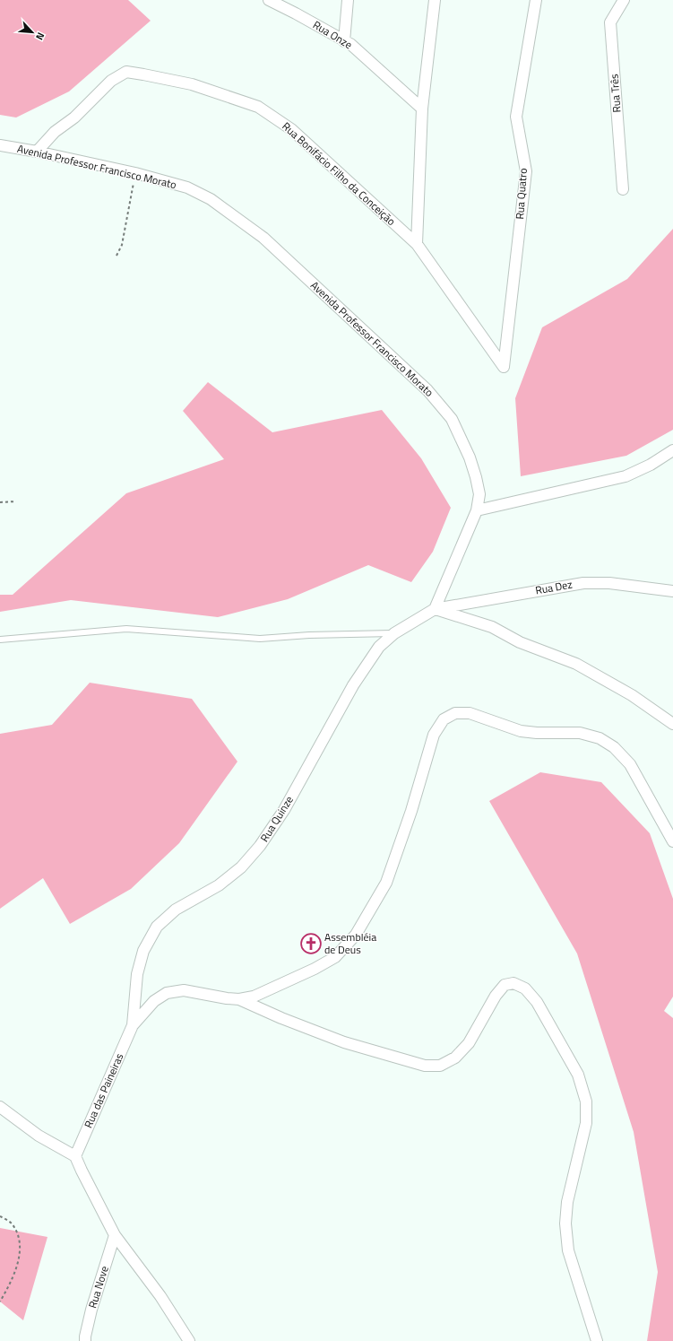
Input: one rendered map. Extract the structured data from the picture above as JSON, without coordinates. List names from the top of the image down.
{
  "streets": {
    "street": [
      "Rua Onze",
      "Rua Três",
      "Avenida Professor Francisco Morato",
      "Rua Bonifácio Filho da Conceição",
      "Rua Quatro",
      "Rua Dez",
      "Rua Quinze",
      "Rua das Paineiras",
      "Rua Nove"
    ]
  },
  "crossings": [
    ["Avenida Professor Francisco Morato", "Rua Bonifácio Filho da Conceição"],
    ["Avenida Professor Francisco Morato", "Rua Dez"],
    ["Avenida Professor Francisco Morato", "Rua Quinze"],
    ["Rua Bonifácio Filho da Conceição", "Rua Quatro"],
    ["Rua Dez", "Rua Quinze"],
    ["Rua Quinze", "Rua das Paineiras"]
  ],
  "places": {
    "church": ["Assembléia de Deus"]
  },
  "north": "bottom right"
}
